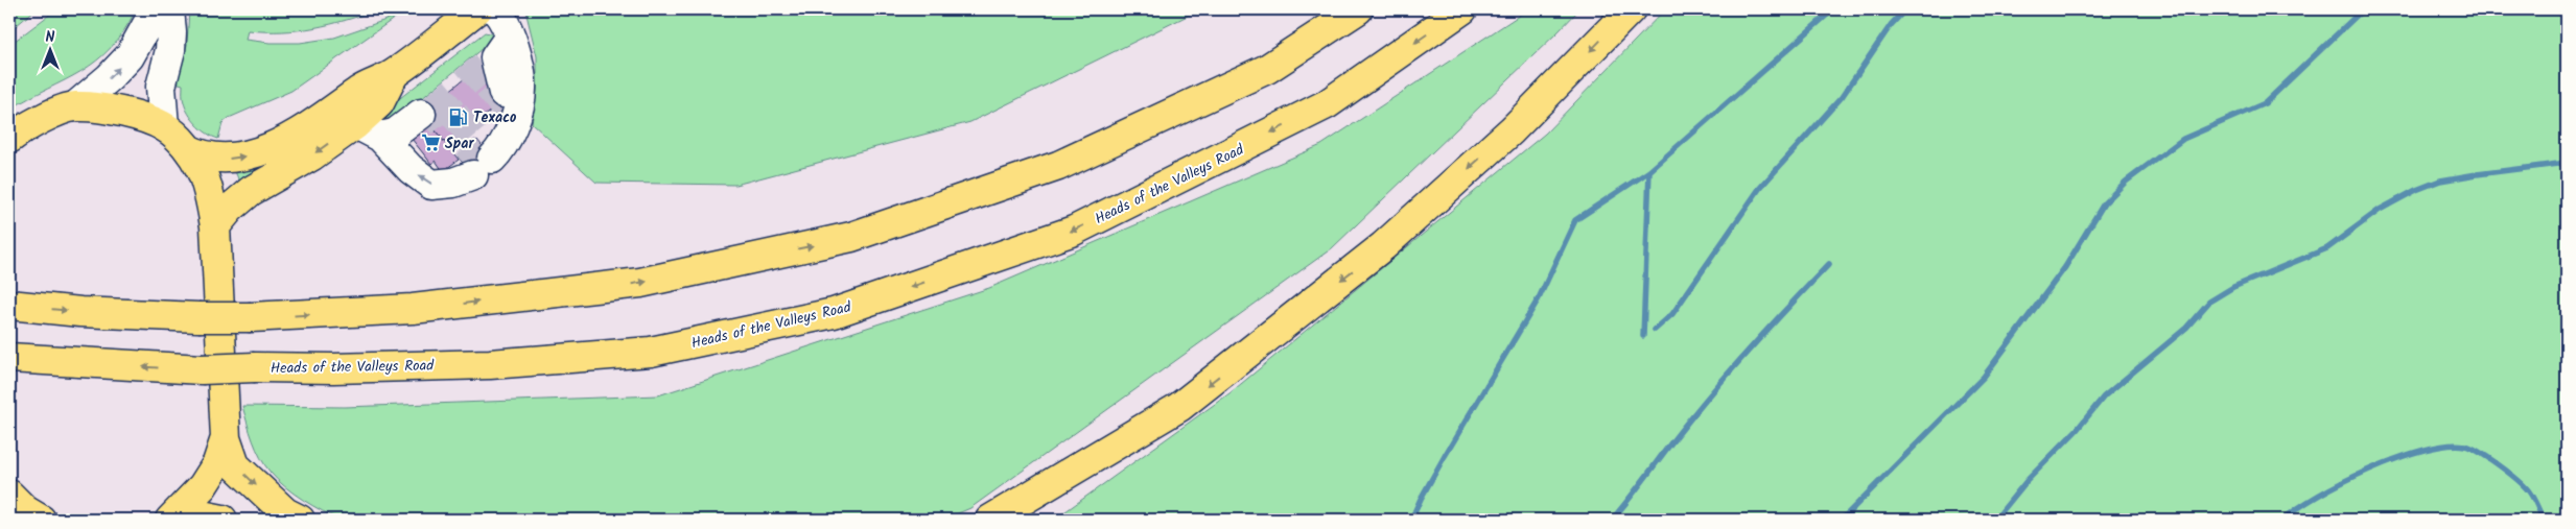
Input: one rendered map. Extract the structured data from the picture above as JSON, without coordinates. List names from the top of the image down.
{
  "streets": {
    "highway": ["Heads of the Valleys Road"]
  },
  "places": {
    "fuel station": ["Texaco"],
    "supermarket": ["Spar"]
  },
  "north": "top"
}
